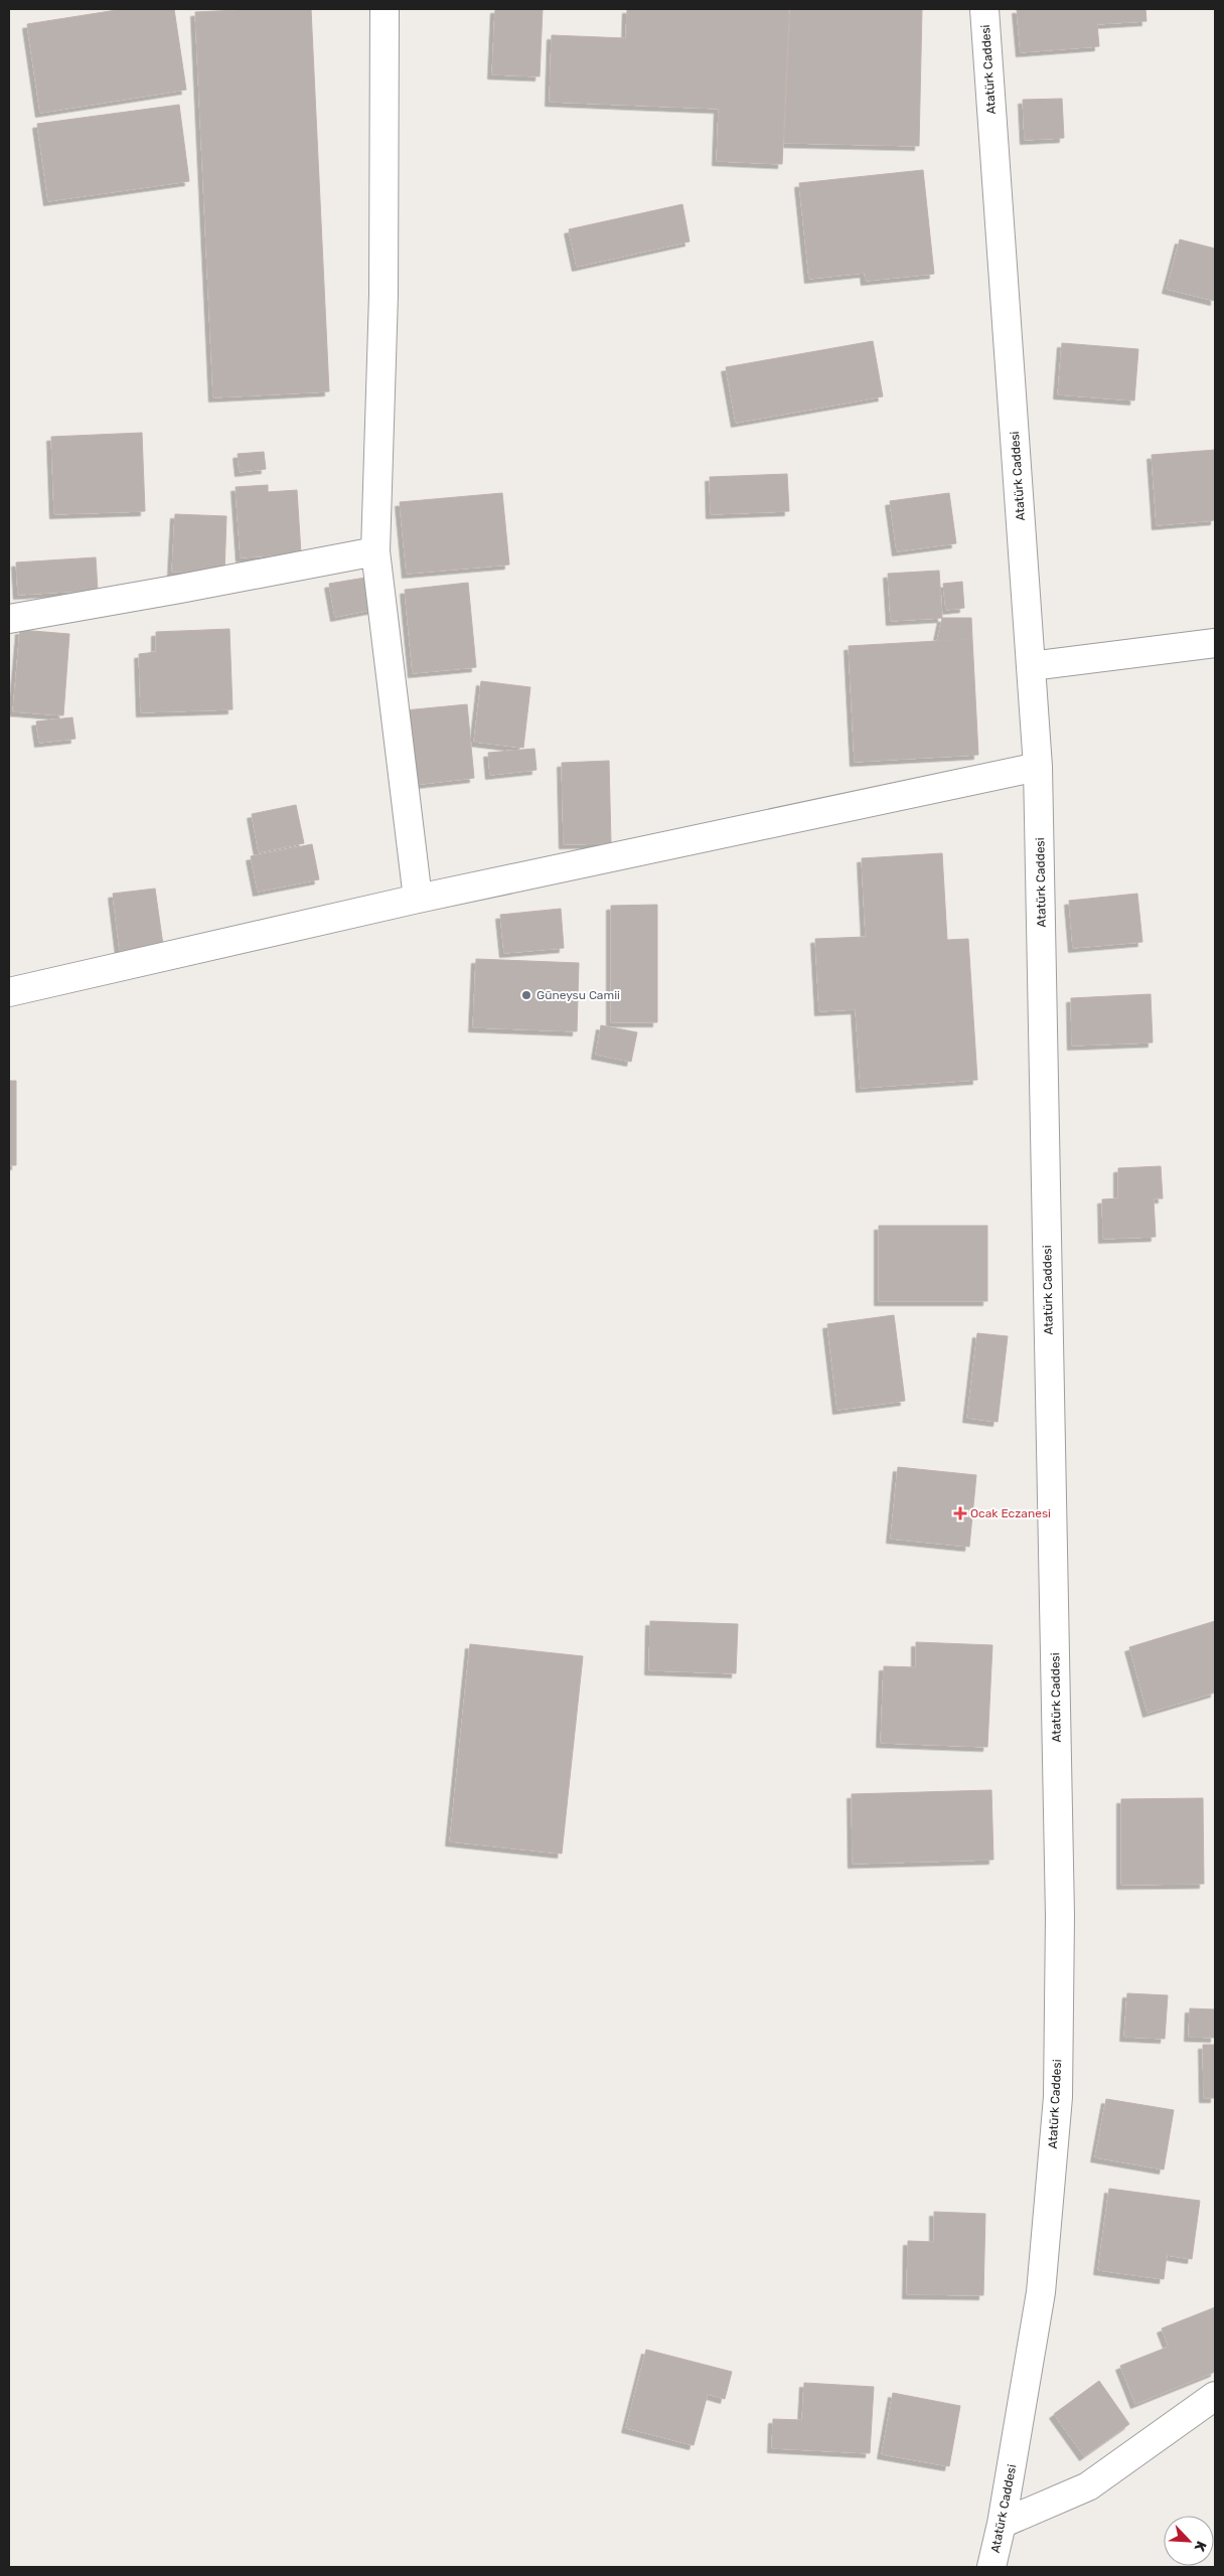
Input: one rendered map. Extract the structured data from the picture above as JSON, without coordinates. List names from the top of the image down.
{
  "streets": {
    "street": ["Atatürk Caddesi"]
  },
  "places": {
    "other": ["Güneysu Camii"],
    "health": ["Ocak Eczanesi"]
  },
  "north": "bottom right"
}
